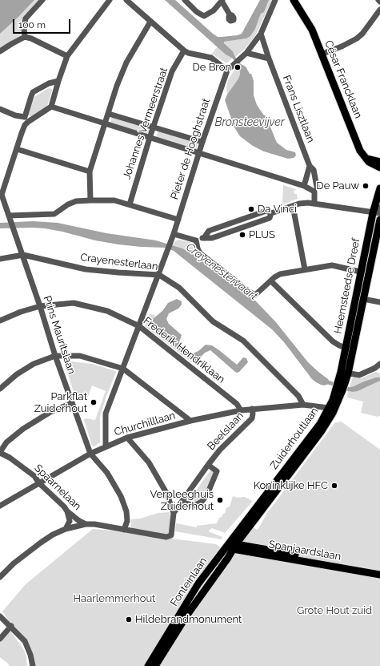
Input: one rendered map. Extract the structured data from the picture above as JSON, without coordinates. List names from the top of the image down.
{
  "streets": {
    "main road": [
      "César Francklaan",
      "Heemsteedse Dreef",
      "Zuiderhoutlaan",
      "Spanjaardslaan",
      "Fonteinlaan"
    ],
    "street": [
      "Frans Lisztlaan",
      "Johannes Vermeerstraat",
      "Pieter de Hooghstraat",
      "Crayenesterlaan",
      "Prins Mauritslaan",
      "Frederik Hendriklaan",
      "Churchilllaan",
      "Beelslaan",
      "Spaarnelaan"
    ]
  },
  "crossings": [
    ["Frans Lisztlaan", "Pieter de Hooghstraat"],
    ["Pieter de Hooghstraat", "Crayenesterlaan"],
    ["Pieter de Hooghstraat", "Frederik Hendriklaan"],
    ["Pieter de Hooghstraat", "Churchilllaan"],
    ["Crayenesterlaan", "Prins Mauritslaan"],
    ["Crayenesterlaan", "Churchilllaan"],
    ["Heemsteedse Dreef", "Zuiderhoutlaan"],
    ["Prins Mauritslaan", "Frederik Hendriklaan"],
    ["Prins Mauritslaan", "Churchilllaan"],
    ["Frederik Hendriklaan", "Churchilllaan"],
    ["Churchilllaan", "Beelslaan"],
    ["Churchilllaan", "Zuiderhoutlaan"],
    ["Churchilllaan", "Spaarnelaan"],
    ["Zuiderhoutlaan", "Spanjaardslaan"],
    ["Zuiderhoutlaan", "Fonteinlaan"],
    ["Spanjaardslaan", "Fonteinlaan"]
  ],
  "water": ["Bronsteevijver", "Crayenestervaart"],
  "parks": ["Haarlemmerhout", "Grote Hout zuid"],
  "places": [
    "De Bron",
    "De Pauw",
    "Da Vinci",
    "PLUS",
    "Parkflat Zuiderhout",
    "Koninklijke HFC",
    "Verpleeghuis Zuiderhout",
    "Hildebrandmonument"
  ],
  "scale_bar": "100 m"
}
